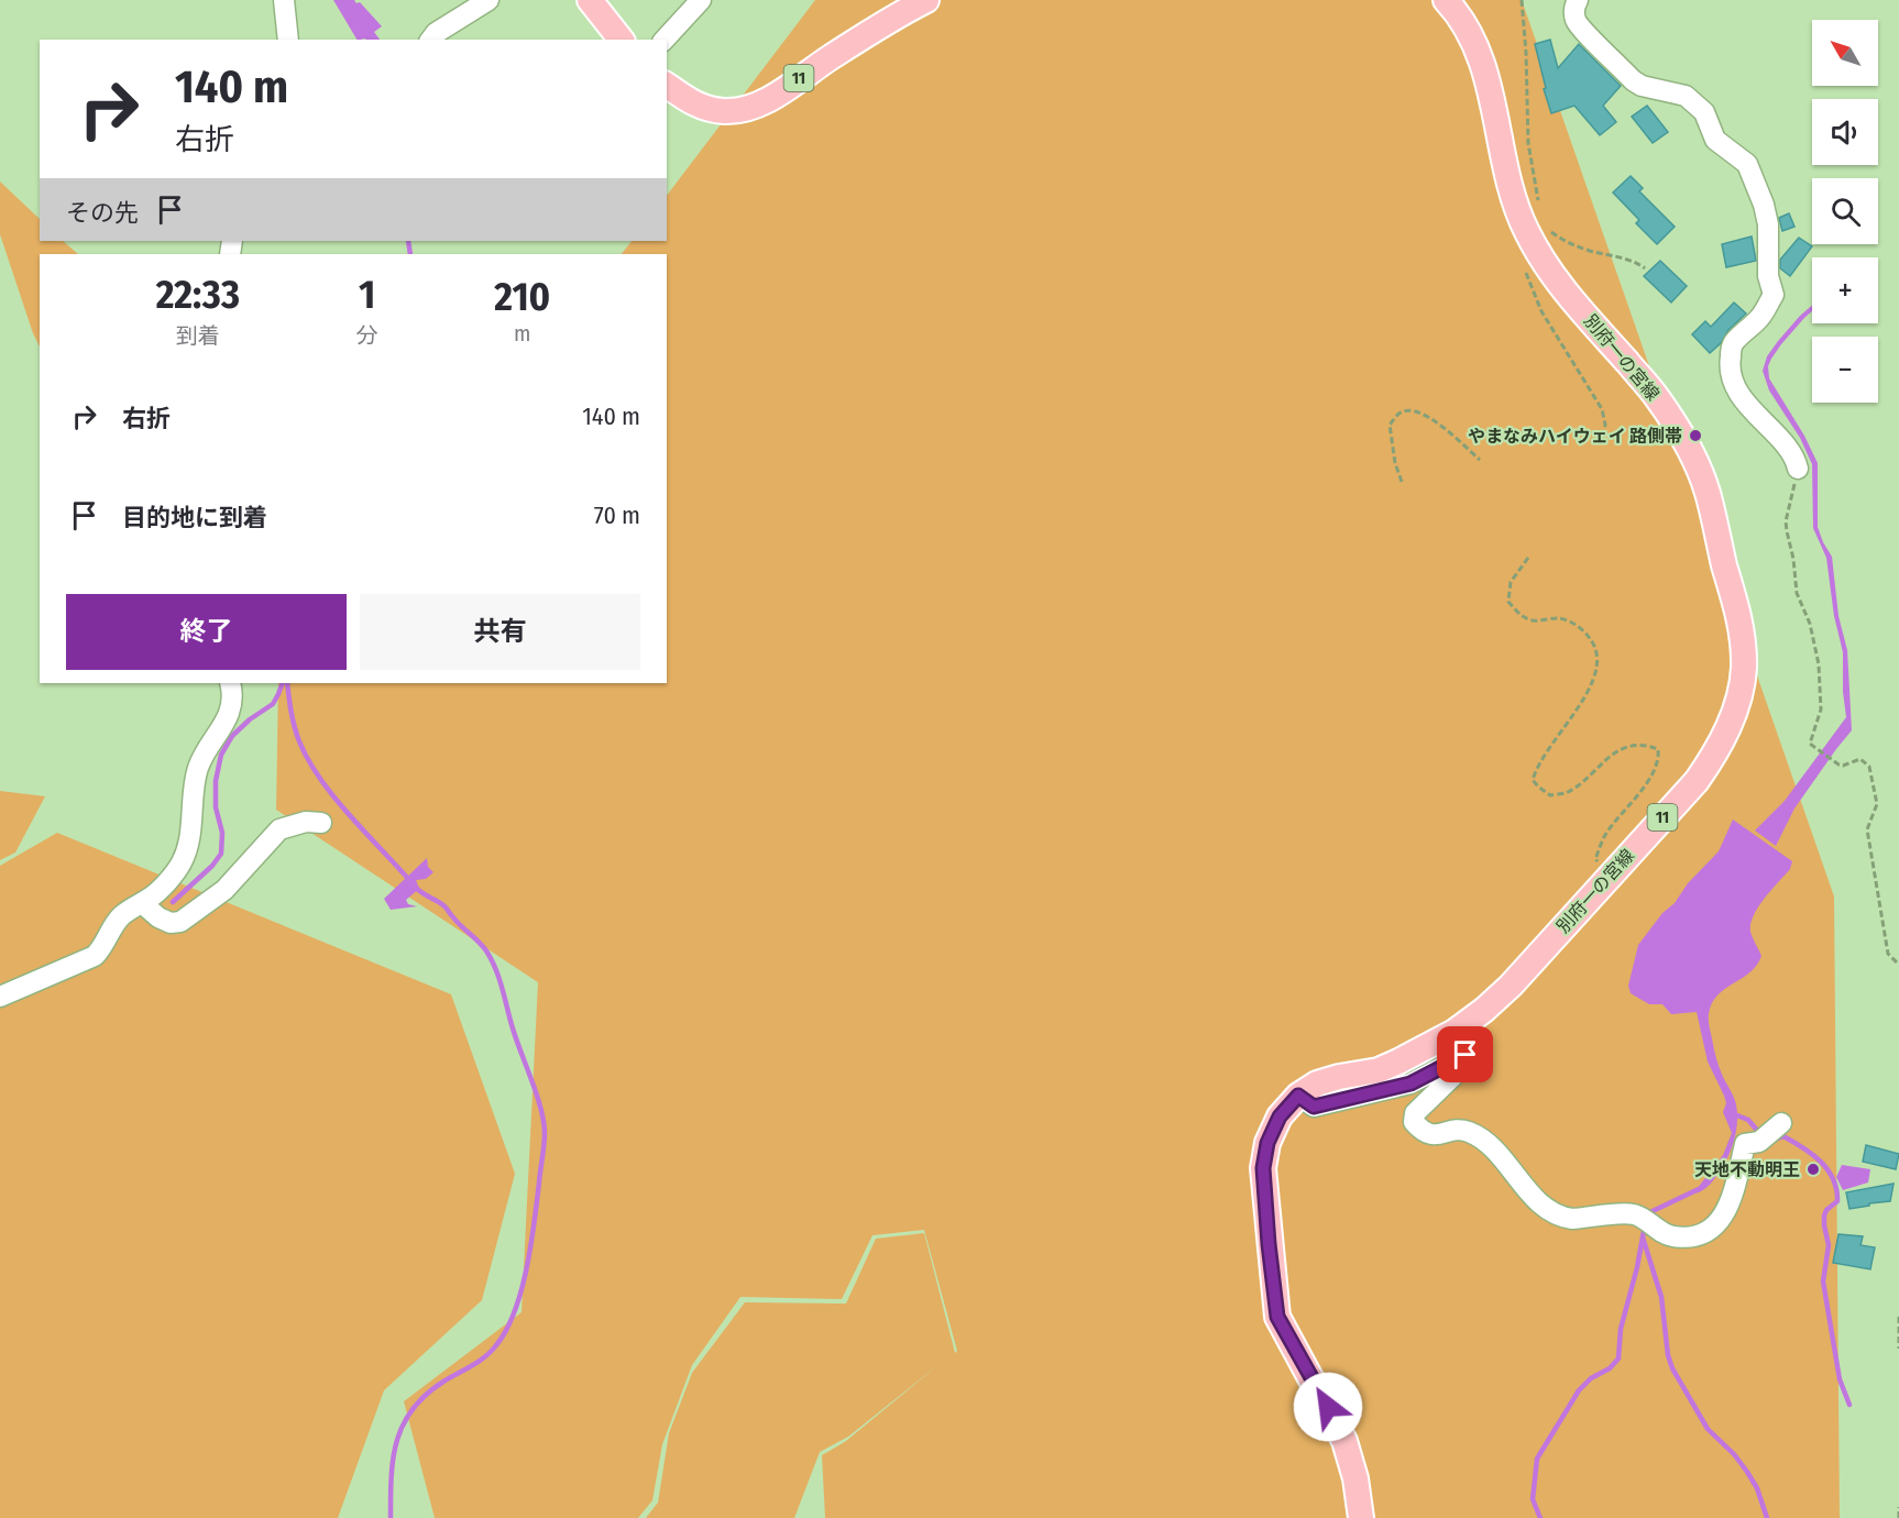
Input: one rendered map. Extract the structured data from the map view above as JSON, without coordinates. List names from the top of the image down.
{
  "streets": {
    "main road": ["11", "別府一の宮線"]
  },
  "places": ["やまなみハイウェイ 路側帯", "天地不動明王"],
  "north": "top left",
  "page": {
    "map_buttons": ["+", "−"],
    "turn": ["140 m", "右折"],
    "then": "その先",
    "eta": [
      "22:33",
      "到着",
      "1",
      "分",
      "210",
      "m"
    ],
    "list": [
      {
        "name": "右折",
        "value": "140 m"
      },
      {
        "name": "目的地に到着",
        "value": "70 m"
      }
    ],
    "buttons": ["終了", "共有"]
  }
}
